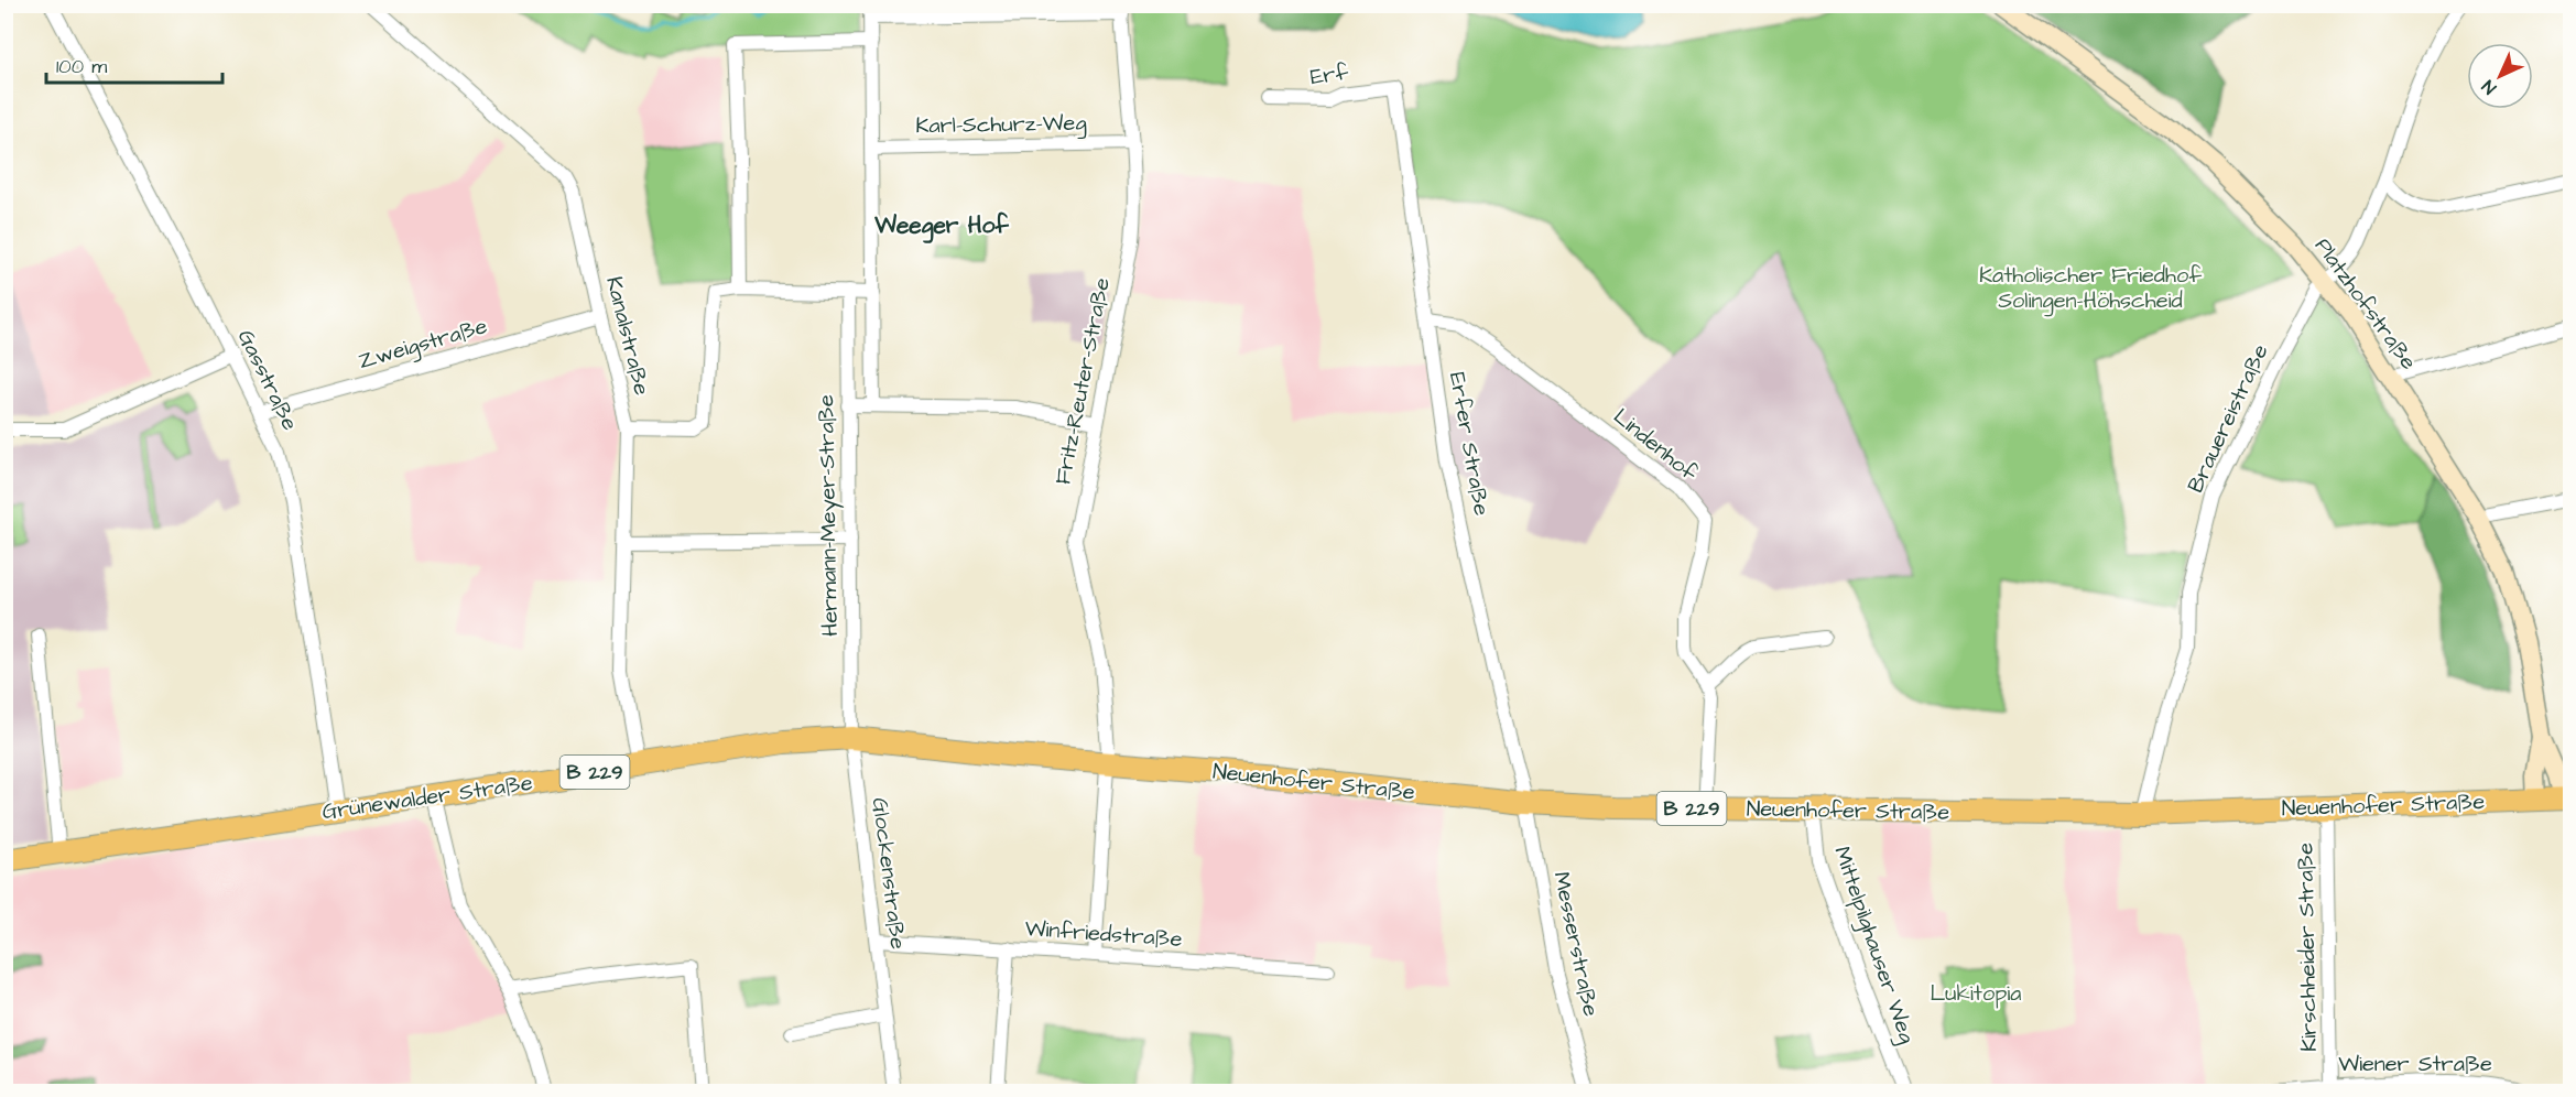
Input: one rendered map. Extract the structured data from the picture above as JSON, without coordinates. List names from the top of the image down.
{
  "streets": {
    "main road": [
      "Platzhofstraße",
      "B 229",
      "Neuenhofer Straße",
      "Grünewalder Straße"
    ],
    "street": [
      "Erf",
      "Karl-Schurz-Weg",
      "Kanalstraße",
      "Zweigstraße",
      "Gasstraße",
      "Fritz-Reuter-Straße",
      "Brauereistraße",
      "Erfer Straße",
      "Lindenhof",
      "Hermann-Meyer-Straße",
      "Glockenstraße",
      "Winfriedstraße",
      "Messerstraße",
      "Mittelpilghauser Weg",
      "Kirschheider Straße",
      "Wiener Straße"
    ]
  },
  "crossings": [
    ["Erf", "Erfer Straße"],
    ["Karl-Schurz-Weg", "Fritz-Reuter-Straße"],
    ["Platzhofstraße", "Brauereistraße"],
    ["Platzhofstraße", "Neuenhofer Straße"],
    ["Kanalstraße", "Zweigstraße"],
    ["Kanalstraße", "Grünewalder Straße"],
    ["Zweigstraße", "Gasstraße"],
    ["Gasstraße", "Grünewalder Straße"],
    ["Fritz-Reuter-Straße", "Neuenhofer Straße"],
    ["Fritz-Reuter-Straße", "Winfriedstraße"],
    ["Brauereistraße", "Neuenhofer Straße"],
    ["Erfer Straße", "Lindenhof"],
    ["Erfer Straße", "Neuenhofer Straße"],
    ["Erfer Straße", "Messerstraße"],
    ["Lindenhof", "Neuenhofer Straße"],
    ["Hermann-Meyer-Straße", "Neuenhofer Straße"],
    ["Hermann-Meyer-Straße", "Grünewalder Straße"],
    ["Hermann-Meyer-Straße", "Glockenstraße"],
    ["Neuenhofer Straße", "Grünewalder Straße"],
    ["Neuenhofer Straße", "Glockenstraße"],
    ["Neuenhofer Straße", "Messerstraße"],
    ["Neuenhofer Straße", "Mittelpilghauser Weg"],
    ["Neuenhofer Straße", "Kirschheider Straße"],
    ["Grünewalder Straße", "Glockenstraße"],
    ["Glockenstraße", "Winfriedstraße"],
    ["Kirschheider Straße", "Wiener Straße"]
  ],
  "districts": ["Weeger Hof"],
  "parks": ["Katholischer Friedhof Solingen-Höhscheid", "Lukitopia"],
  "scale_bar": "100 m",
  "north": "bottom left"
}
